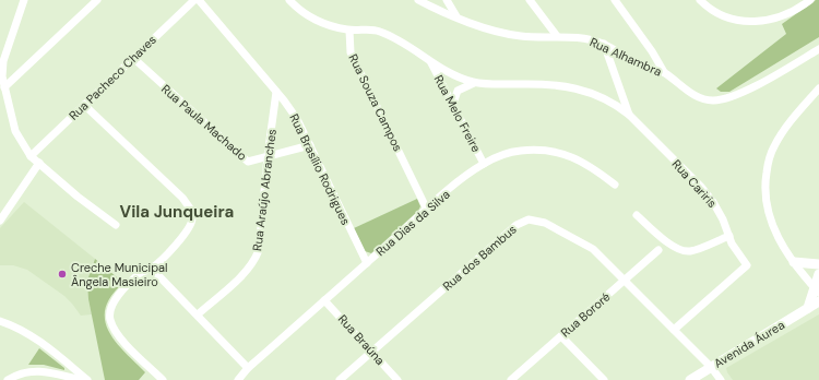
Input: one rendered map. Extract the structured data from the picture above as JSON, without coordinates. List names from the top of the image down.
{
  "streets": {
    "street": [
      "Rua Alhambra",
      "Rua Pacheco Chaves",
      "Rua Souza Campos",
      "Rua Melo Freire",
      "Rua Paula Machado",
      "Rua Brasílio Rodrigues",
      "Rua Cariris",
      "Rua Araújo Abranches",
      "Rua Dias da Silva",
      "Rua dos Bambus",
      "Rua Bororé",
      "Rua Braúna",
      "Avenida Áurea"
    ]
  },
  "crossings": [
    ["Rua Alhambra", "Rua Cariris"],
    ["Rua Pacheco Chaves", "Rua Paula Machado"],
    ["Rua Souza Campos", "Rua Dias da Silva"],
    ["Rua Melo Freire", "Rua Dias da Silva"],
    ["Rua Paula Machado", "Rua Brasílio Rodrigues"],
    ["Rua Paula Machado", "Rua Araújo Abranches"],
    ["Rua Brasílio Rodrigues", "Rua Araújo Abranches"],
    ["Rua Brasílio Rodrigues", "Rua Dias da Silva"],
    ["Rua Cariris", "Rua dos Bambus"],
    ["Rua Dias da Silva", "Rua Braúna"],
    ["Rua dos Bambus", "Rua Bororé"],
    ["Rua dos Bambus", "Rua Braúna"],
    ["Rua dos Bambus", "Avenida Áurea"]
  ],
  "districts": ["Vila Junqueira"],
  "places": ["Creche Municipal Ângela Masieiro"]
}
